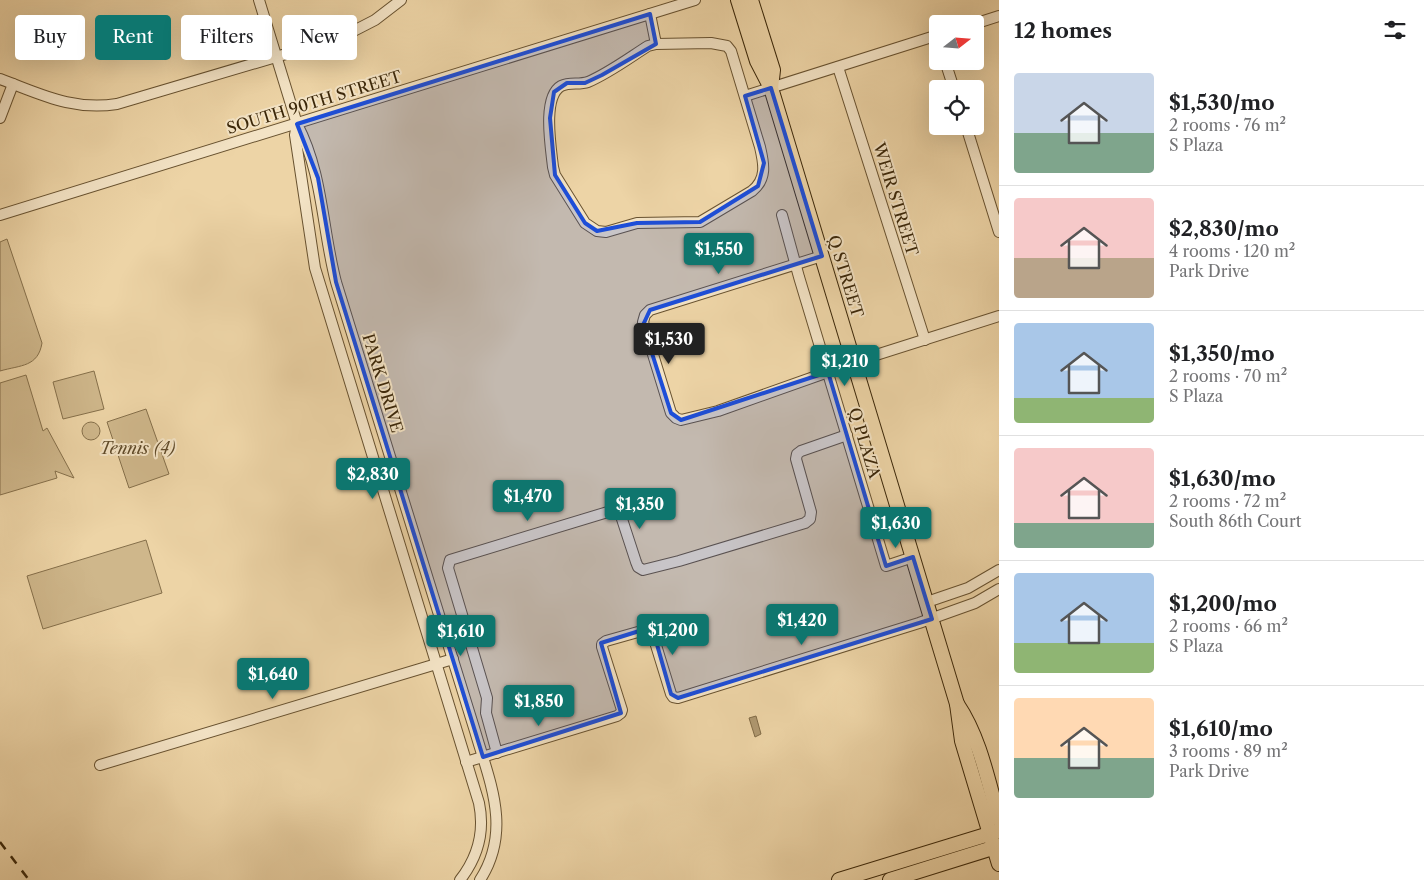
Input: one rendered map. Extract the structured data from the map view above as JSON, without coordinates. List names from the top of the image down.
{
  "streets": {
    "main road": ["Q STREET"],
    "street": [
      "SOUTH 90TH STREET",
      "WEIR STREET",
      "PARK DRIVE",
      "Q PLAZA"
    ]
  },
  "crossings": [
    ["SOUTH 90TH STREET", "PARK DRIVE"],
    ["Q STREET", "Q PLAZA"]
  ],
  "parks": ["Tennis (4)"],
  "north": "right",
  "page": {
    "heading": "12 homes",
    "chip": [
      "Buy",
      "Rent",
      "Filters",
      "New"
    ],
    "list": [
      {
        "name": "$1,530/mo",
        "note": "2 rooms · 76 m² · S Plaza"
      },
      {
        "name": "$2,830/mo",
        "note": "4 rooms · 120 m² · Park Drive"
      },
      {
        "name": "$1,350/mo",
        "note": "2 rooms · 70 m² · S Plaza"
      },
      {
        "name": "$1,630/mo",
        "note": "2 rooms · 72 m² · South 86th Court"
      },
      {
        "name": "$1,200/mo",
        "note": "2 rooms · 66 m² · S Plaza"
      },
      {
        "name": "$1,610/mo",
        "note": "3 rooms · 89 m² · Park Drive"
      }
    ],
    "price": [
      "$1,550",
      "$1,530",
      "$1,210",
      "$2,830",
      "$1,470",
      "$1,350",
      "$1,630",
      "$1,420",
      "$1,200",
      "$1,610",
      "$1,640",
      "$1,850"
    ]
  }
}
